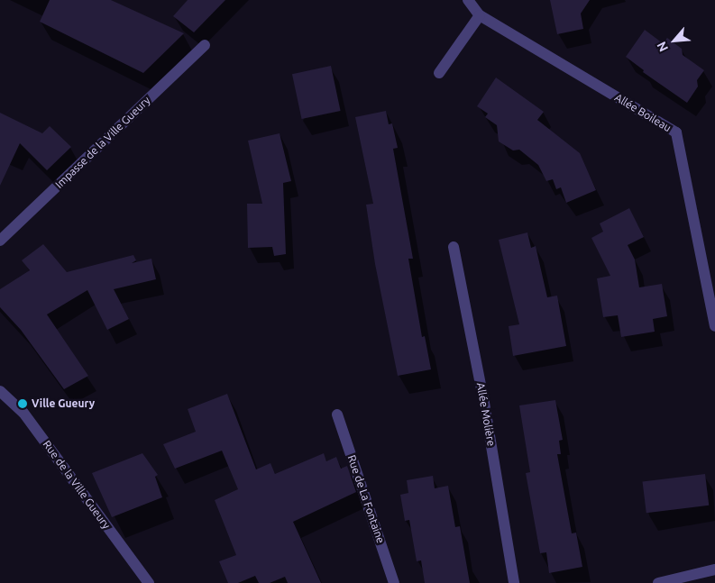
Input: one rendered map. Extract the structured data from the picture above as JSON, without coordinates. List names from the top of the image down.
{
  "streets": {
    "street": [
      "Allée Boileau",
      "Impasse de la Ville Gueury",
      "Allée Molière",
      "Rue de la Ville Gueury",
      "Rue de La Fontaine"
    ]
  },
  "places": ["Ville Gueury"],
  "north": "bottom left"
}
